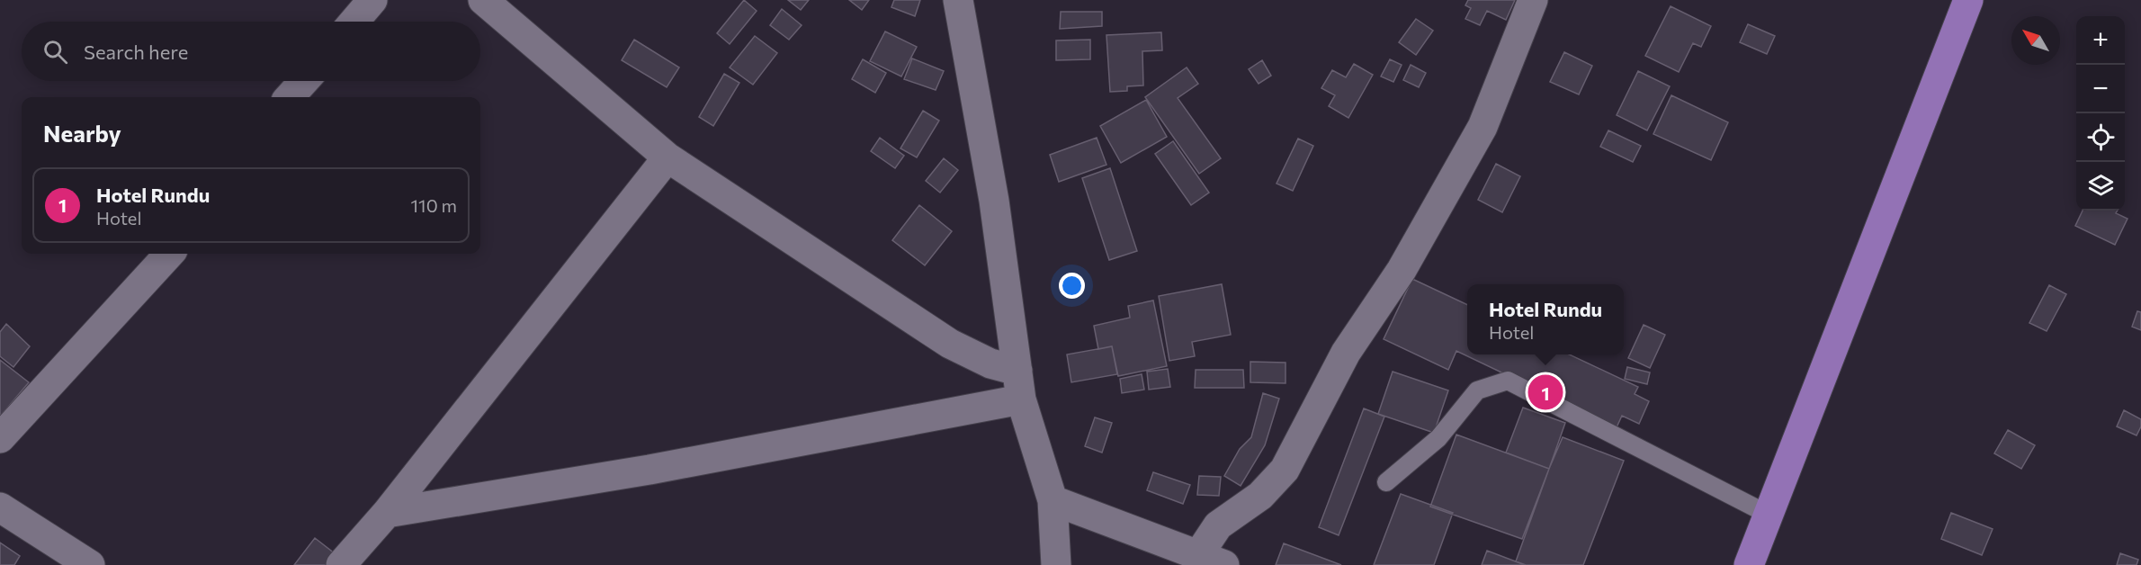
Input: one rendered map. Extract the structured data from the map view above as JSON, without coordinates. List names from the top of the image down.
{
  "north": "top left",
  "page": {
    "map_buttons": ["+", "−"],
    "search": "Search here",
    "heading": "Nearby",
    "list": [
      {
        "mark": "1",
        "name": "Hotel Rundu",
        "note": "Hotel",
        "value": "110 m"
      }
    ],
    "popup": ["Hotel Rundu", "Hotel"],
    "pins": "1"
  }
}
